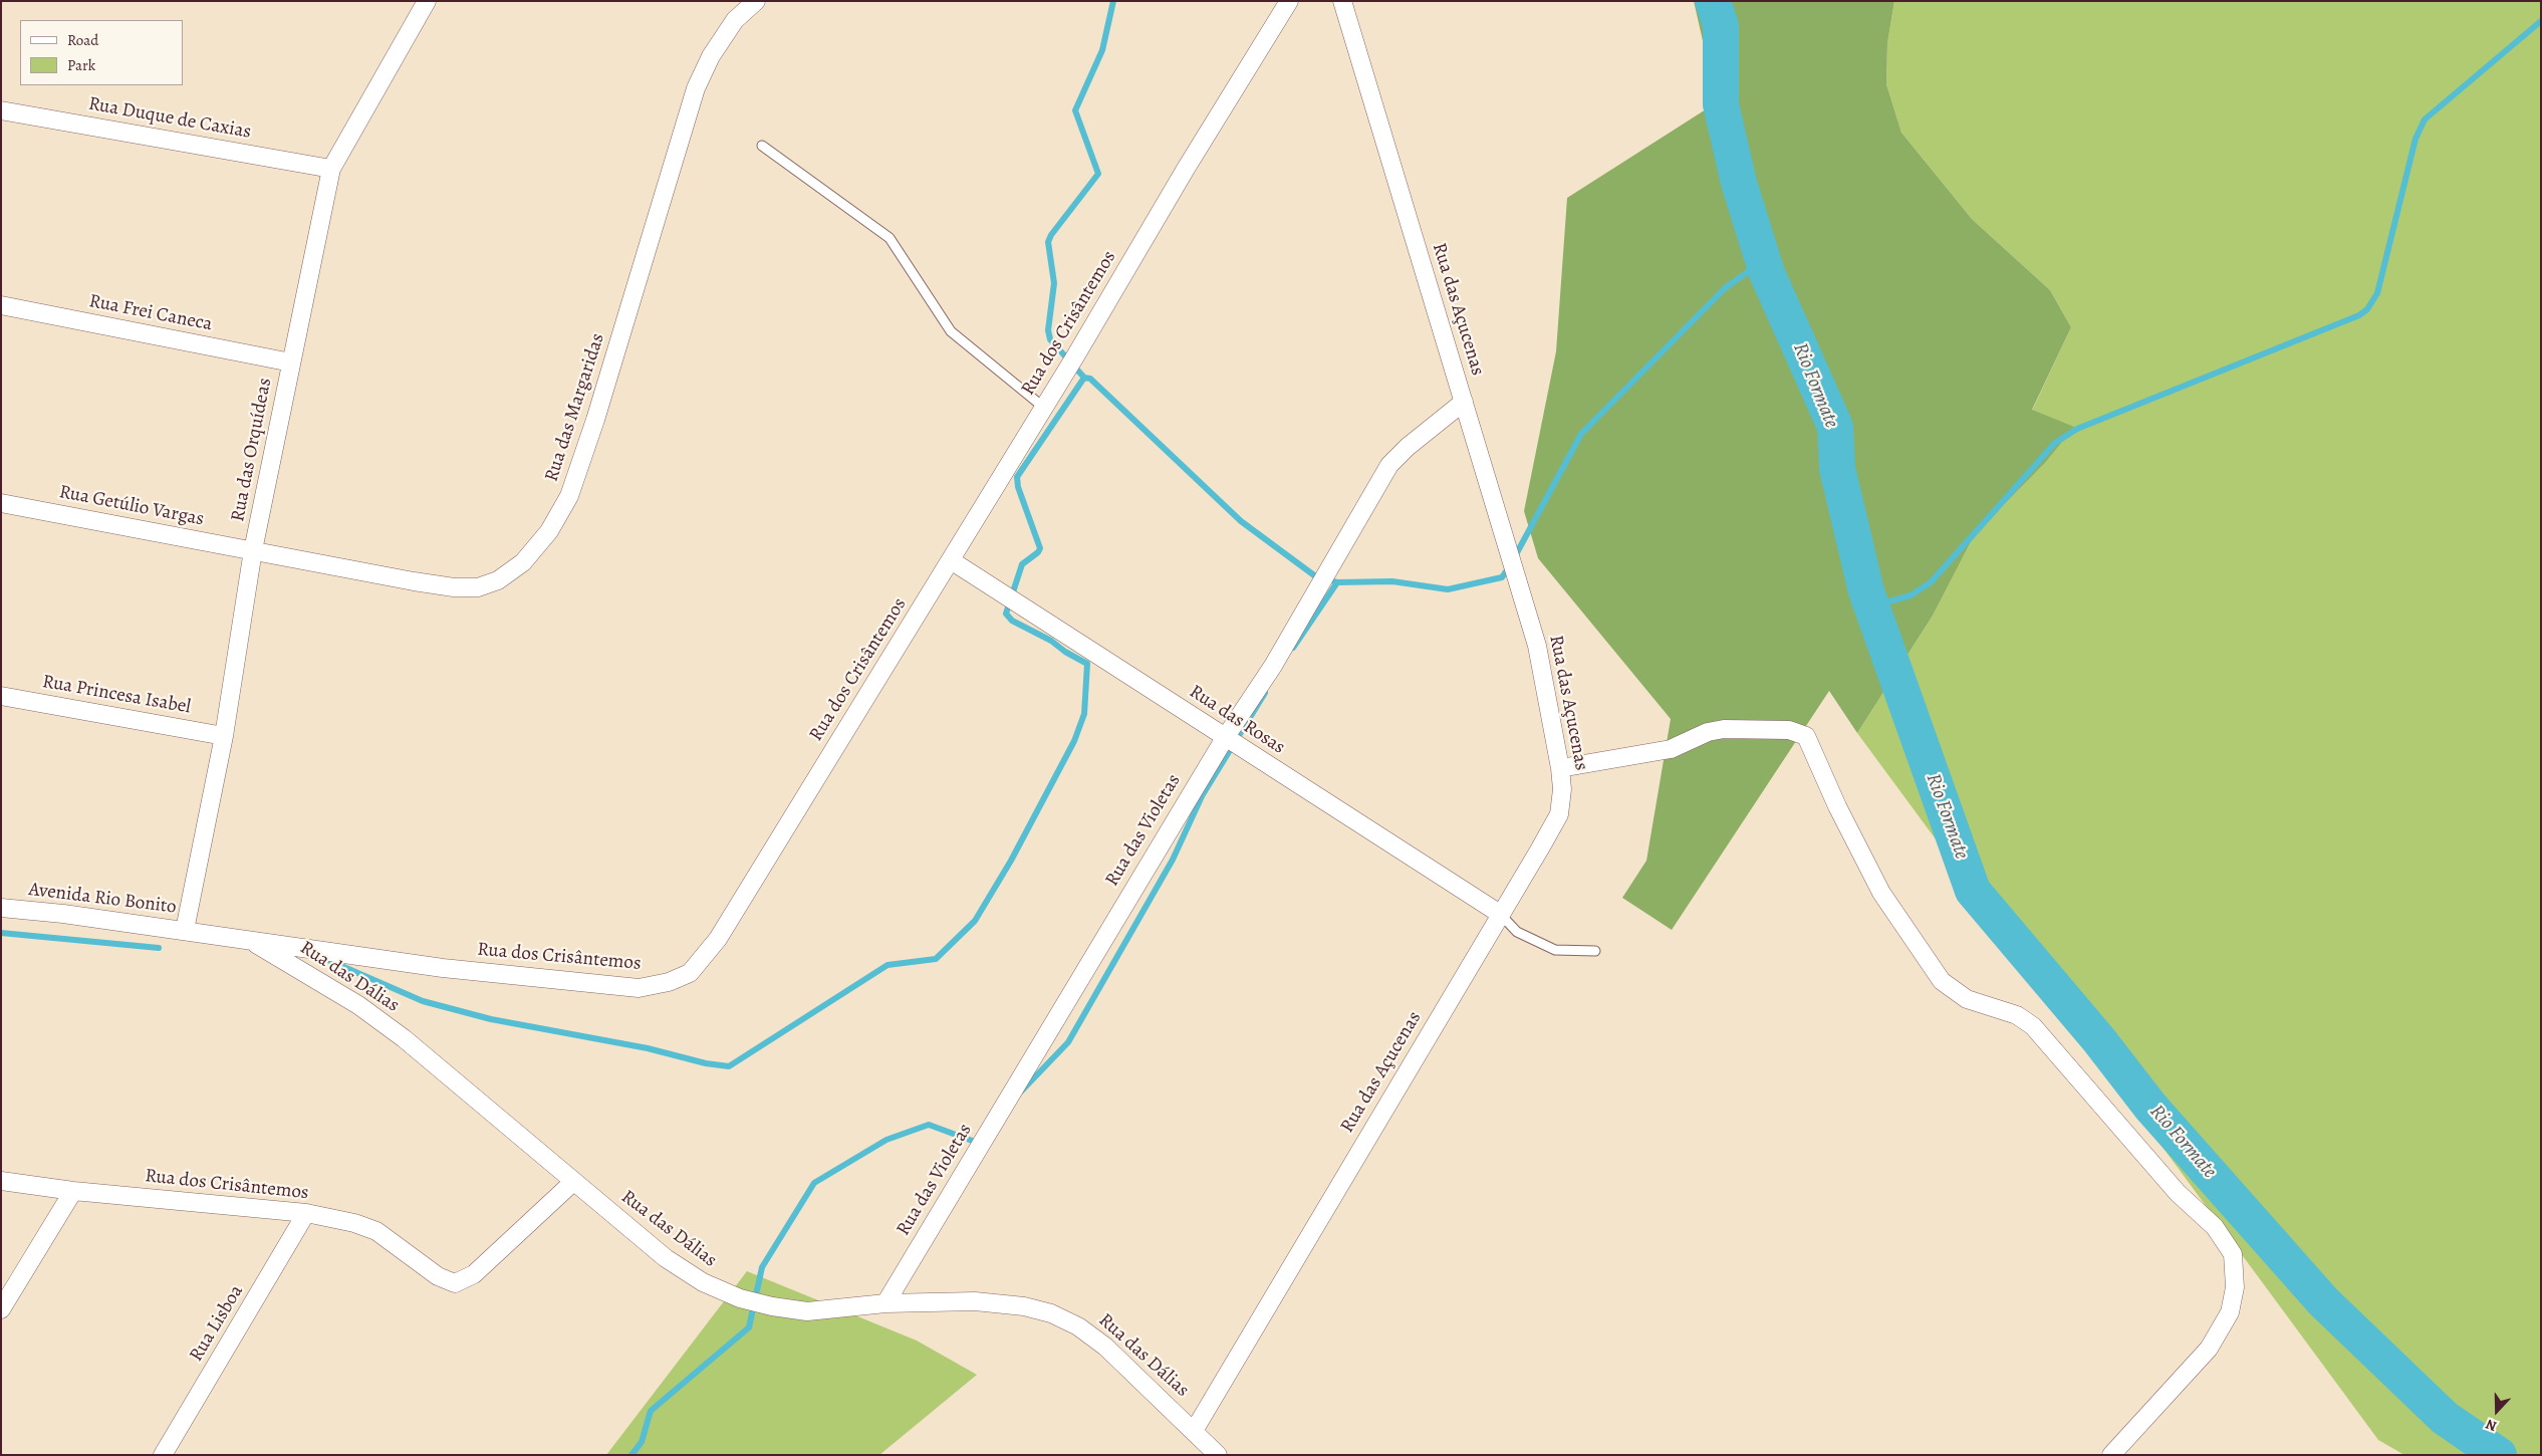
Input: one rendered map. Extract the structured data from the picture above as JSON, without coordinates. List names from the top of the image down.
{
  "streets": {
    "street": [
      "Rua Duque de Caxias",
      "Rua das Açucenas",
      "Rua Frei Caneca",
      "Rua dos Crisântemos",
      "Rua das Margaridas",
      "Rua das Orquídeas",
      "Rua Getúlio Vargas",
      "Rua Princesa Isabel",
      "Rua das Rosas",
      "Rua das Violetas",
      "Avenida Rio Bonito",
      "Rua das Dálias",
      "Rua Lisboa"
    ]
  },
  "crossings": [
    ["Rua Duque de Caxias", "Rua das Orquídeas"],
    ["Rua das Açucenas", "Rua das Rosas"],
    ["Rua das Açucenas", "Rua das Violetas"],
    ["Rua das Açucenas", "Rua das Dálias"],
    ["Rua Frei Caneca", "Rua das Orquídeas"],
    ["Rua dos Crisântemos", "Rua das Orquídeas"],
    ["Rua dos Crisântemos", "Rua das Rosas"],
    ["Rua dos Crisântemos", "Avenida Rio Bonito"],
    ["Rua dos Crisântemos", "Rua das Dálias"],
    ["Rua dos Crisântemos", "Rua Lisboa"],
    ["Rua das Margaridas", "Rua das Orquídeas"],
    ["Rua das Margaridas", "Rua Getúlio Vargas"],
    ["Rua das Orquídeas", "Rua Getúlio Vargas"],
    ["Rua das Orquídeas", "Rua Princesa Isabel"],
    ["Rua das Orquídeas", "Avenida Rio Bonito"],
    ["Rua das Rosas", "Rua das Violetas"],
    ["Rua das Violetas", "Rua das Dálias"]
  ],
  "water": ["Rio Formate"],
  "legend": ["Road", "Park"],
  "north": "bottom"
}
